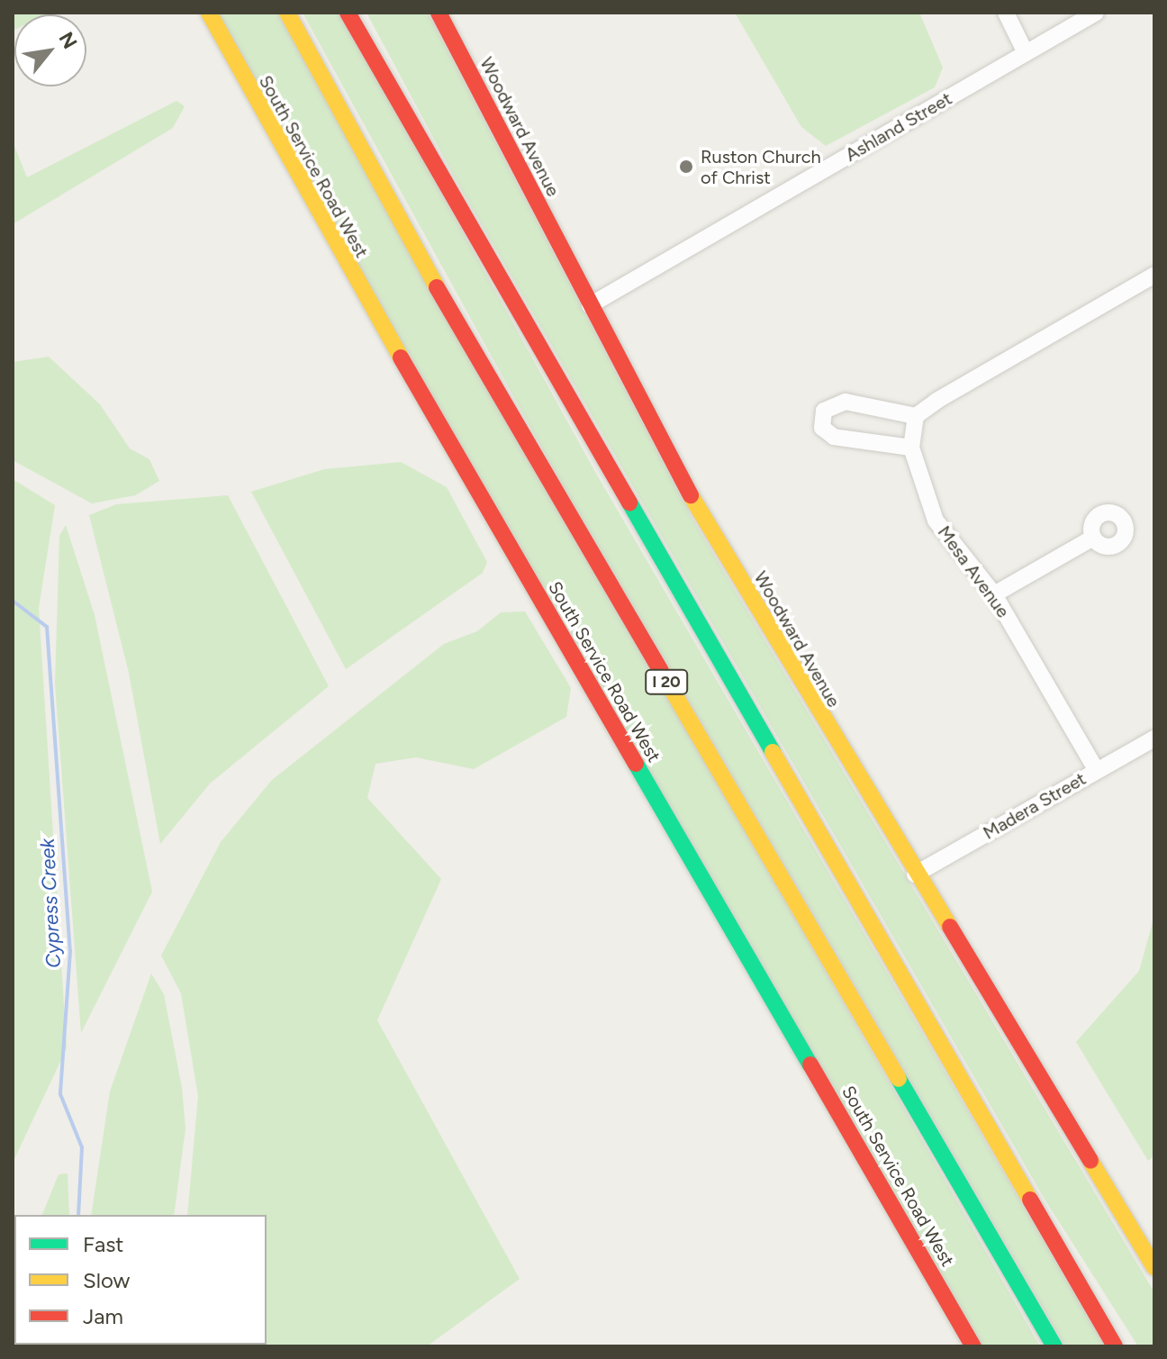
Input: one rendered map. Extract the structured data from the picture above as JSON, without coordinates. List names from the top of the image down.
{
  "streets": {
    "main road": ["Woodward Avenue", "South Service Road West", "I 20"],
    "street": ["Ashland Street", "Mesa Avenue", "Madera Street"]
  },
  "crossings": [
    ["Woodward Avenue", "Ashland Street"],
    ["Woodward Avenue", "Madera Street"],
    ["Mesa Avenue", "Madera Street"]
  ],
  "water": ["Cypress Creek"],
  "places": ["Ruston Church of Christ"],
  "legend": ["Fast", "Slow", "Jam"],
  "north": "top right"
}
